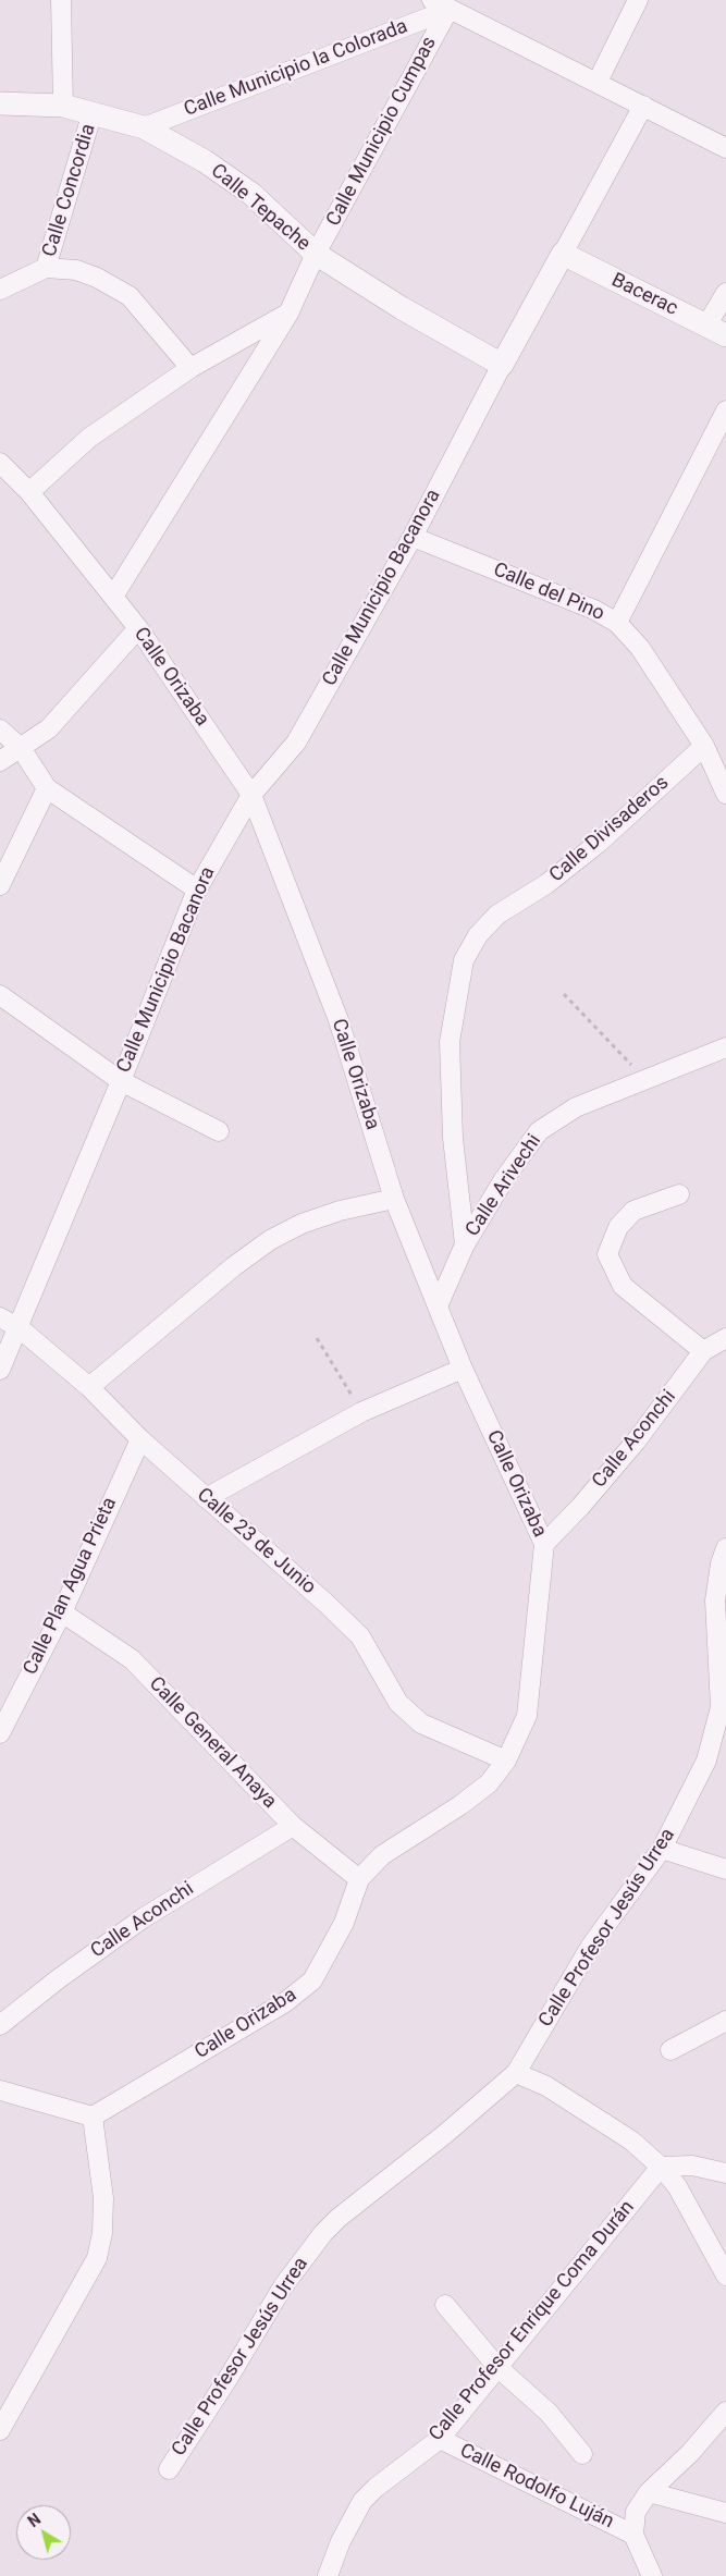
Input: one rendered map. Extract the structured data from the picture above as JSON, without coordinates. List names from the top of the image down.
{
  "streets": {
    "street": [
      "Calle Municipio la Colorada",
      "Calle Municipio Cumpas",
      "Calle Concordia",
      "Calle Tepache",
      "Bacerac",
      "Calle Municipio Bacanora",
      "Calle del Pino",
      "Calle Orizaba",
      "Calle Divisaderos",
      "Calle Arivechi",
      "Calle Aconchi",
      "Calle 23 de Junio",
      "Calle Plan Agua Prieta",
      "Calle General Anaya",
      "Calle Profesor Jesús Urrea",
      "Calle Profesor Enrique Coma Durán",
      "Calle Rodolfo Luján"
    ]
  },
  "crossings": [
    ["Calle Municipio la Colorada", "Calle Municipio Cumpas"],
    ["Calle Municipio la Colorada", "Calle Tepache"],
    ["Calle Municipio Cumpas", "Calle Tepache"],
    ["Calle Municipio Cumpas", "Calle Orizaba"],
    ["Calle Concordia", "Calle Tepache"],
    ["Calle Tepache", "Calle Municipio Bacanora"],
    ["Calle Municipio Bacanora", "Calle del Pino"],
    ["Calle Municipio Bacanora", "Calle Orizaba"],
    ["Calle Municipio Bacanora", "Calle 23 de Junio"],
    ["Calle del Pino", "Calle Divisaderos"],
    ["Calle Orizaba", "Calle Arivechi"],
    ["Calle Orizaba", "Calle Aconchi"],
    ["Calle Orizaba", "Calle 23 de Junio"],
    ["Calle Orizaba", "Calle General Anaya"],
    ["Calle Divisaderos", "Calle Arivechi"],
    ["Calle Aconchi", "Calle General Anaya"],
    ["Calle 23 de Junio", "Calle Plan Agua Prieta"],
    ["Calle Plan Agua Prieta", "Calle General Anaya"],
    ["Calle Profesor Enrique Coma Durán", "Calle Rodolfo Luján"]
  ],
  "north": "top left"
}
